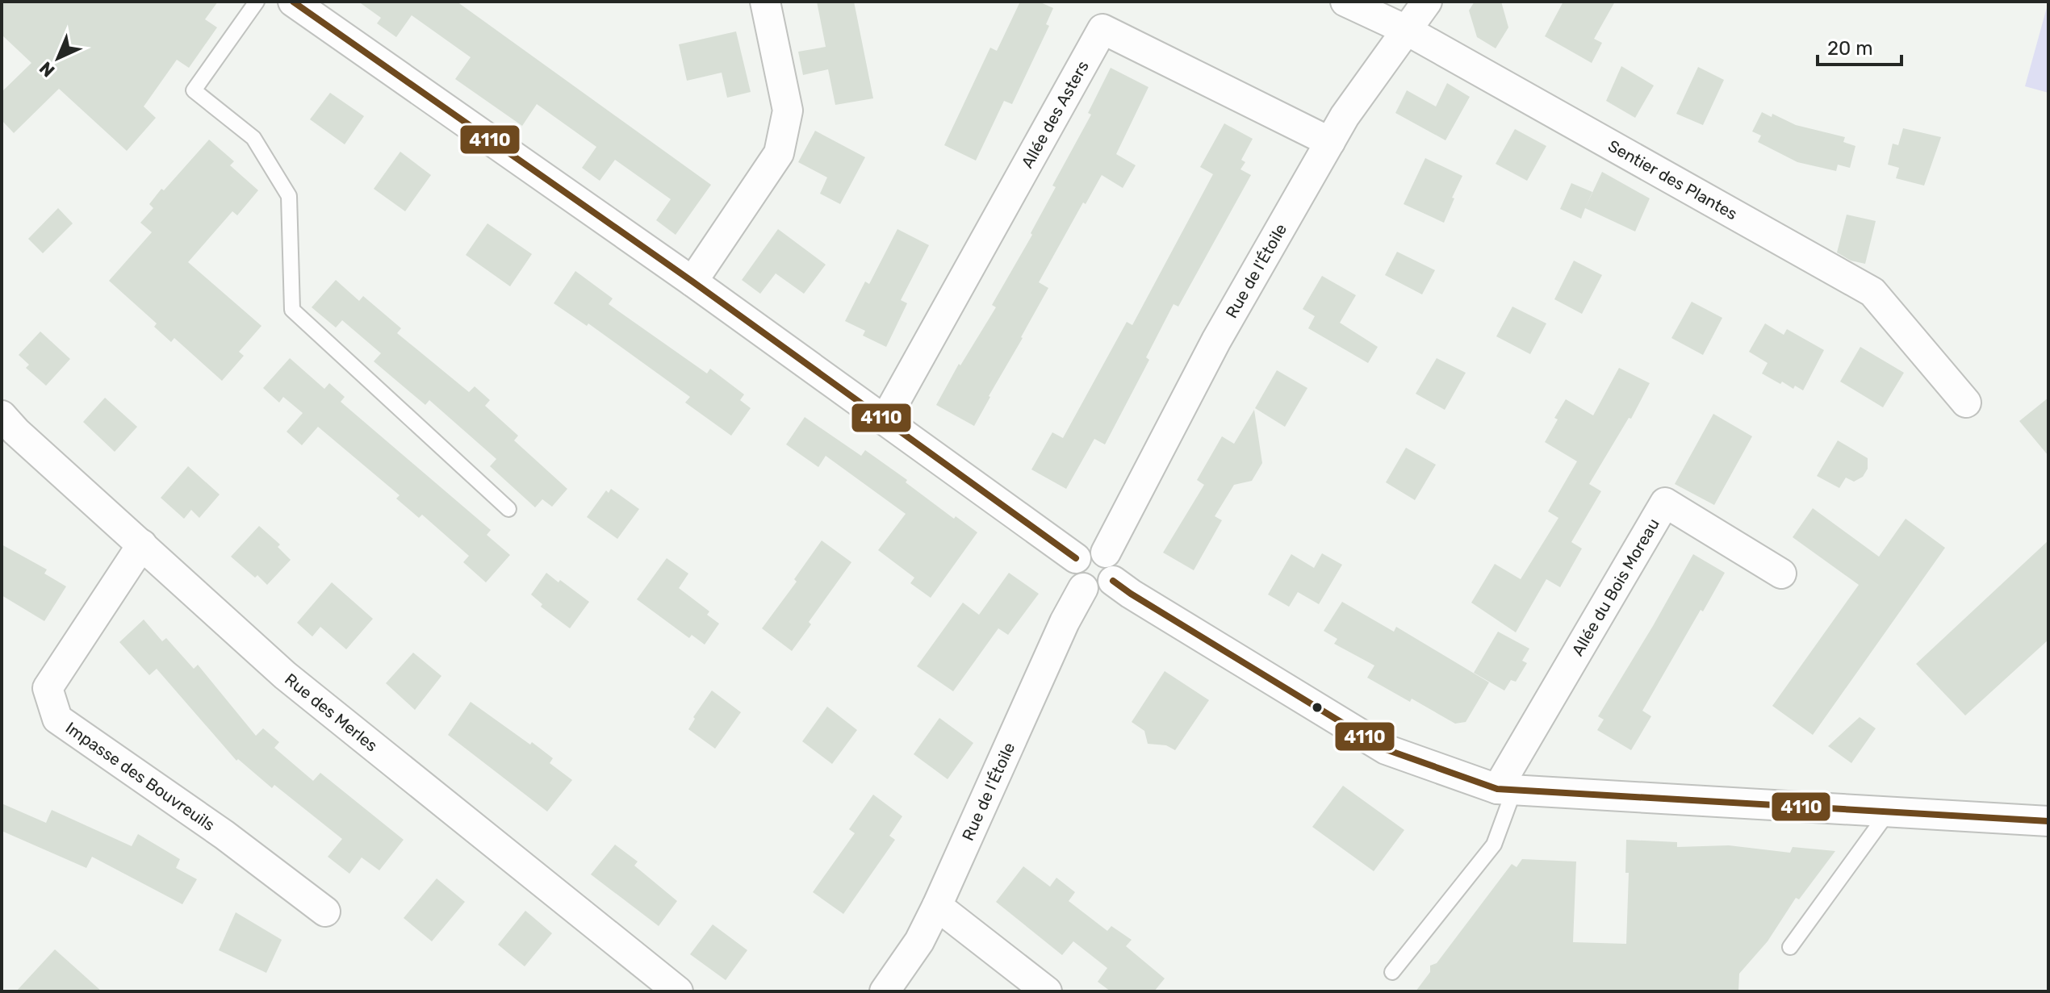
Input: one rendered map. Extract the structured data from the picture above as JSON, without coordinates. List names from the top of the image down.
{
  "streets": {
    "street": [
      "Allée des Asters",
      "Sentier des Plantes",
      "Rue de l'Étoile",
      "Allée du Bois Moreau",
      "Rue des Merles",
      "Impasse des Bouvreuils"
    ]
  },
  "crossings": [
    ["Allée des Asters", "Rue de l'Étoile"],
    ["Sentier des Plantes", "Rue de l'Étoile"],
    ["Rue des Merles", "Impasse des Bouvreuils"]
  ],
  "lines": ["transit line 4110"],
  "scale_bar": "20 m",
  "north": "bottom left"
}
